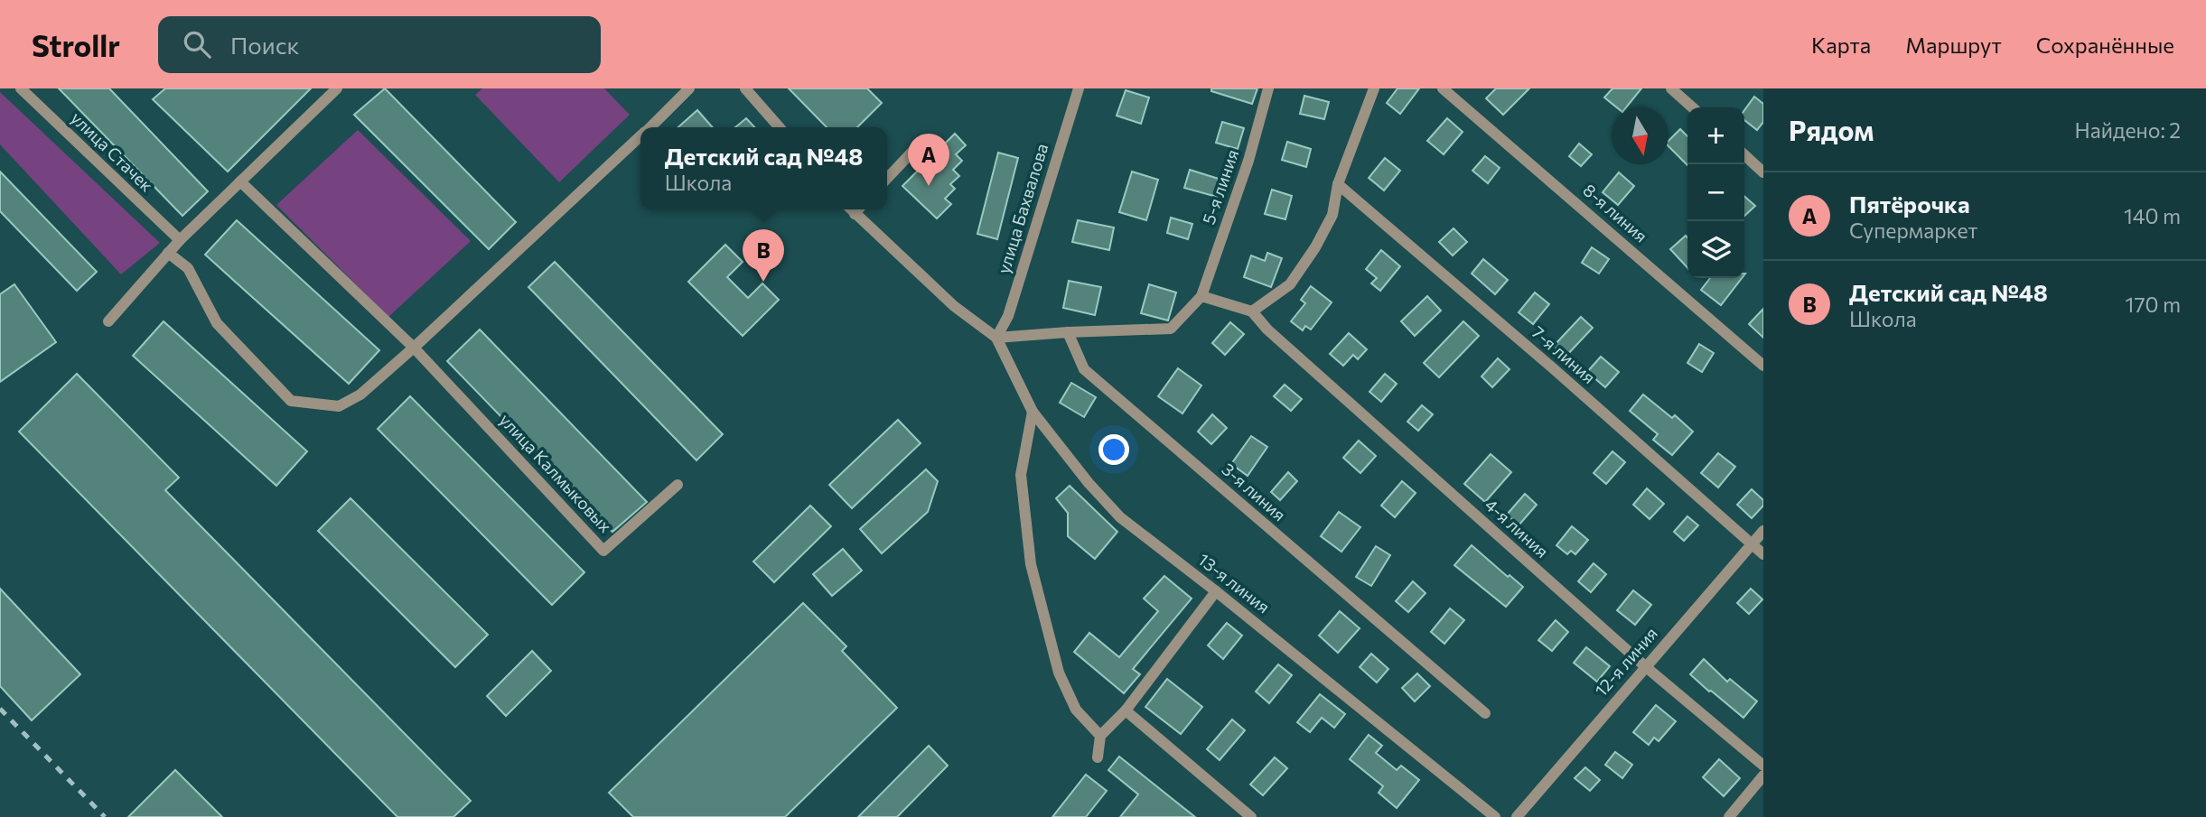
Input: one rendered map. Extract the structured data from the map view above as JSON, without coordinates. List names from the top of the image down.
{
  "streets": {
    "street": [
      "улица Стачек",
      "5-я линия",
      "улица Бахвалова",
      "8-я линия",
      "7-я линия",
      "улица Калмыковых",
      "3-я линия",
      "4-я линия",
      "13-я линия",
      "12-я линия"
    ]
  },
  "crossings": [
    ["улица Бахвалова", "13-я линия"],
    ["7-я линия", "12-я линия"],
    ["4-я линия", "12-я линия"]
  ],
  "north": "bottom",
  "page": {
    "header": "Strollr",
    "search": "Поиск",
    "nav": ["Карта", "Маршрут", "Сохранённые"],
    "heading": ["Рядом", "Найдено: 2"],
    "map_buttons": ["+", "−"],
    "popup": ["Детский сад №48", "Школа"],
    "pins": ["A", "B"],
    "list": [
      {
        "mark": "A",
        "name": "Пятёрочка",
        "note": "Супермаркет",
        "value": "140 m"
      },
      {
        "mark": "B",
        "name": "Детский сад №48",
        "note": "Школа",
        "value": "170 m"
      }
    ]
  }
}
